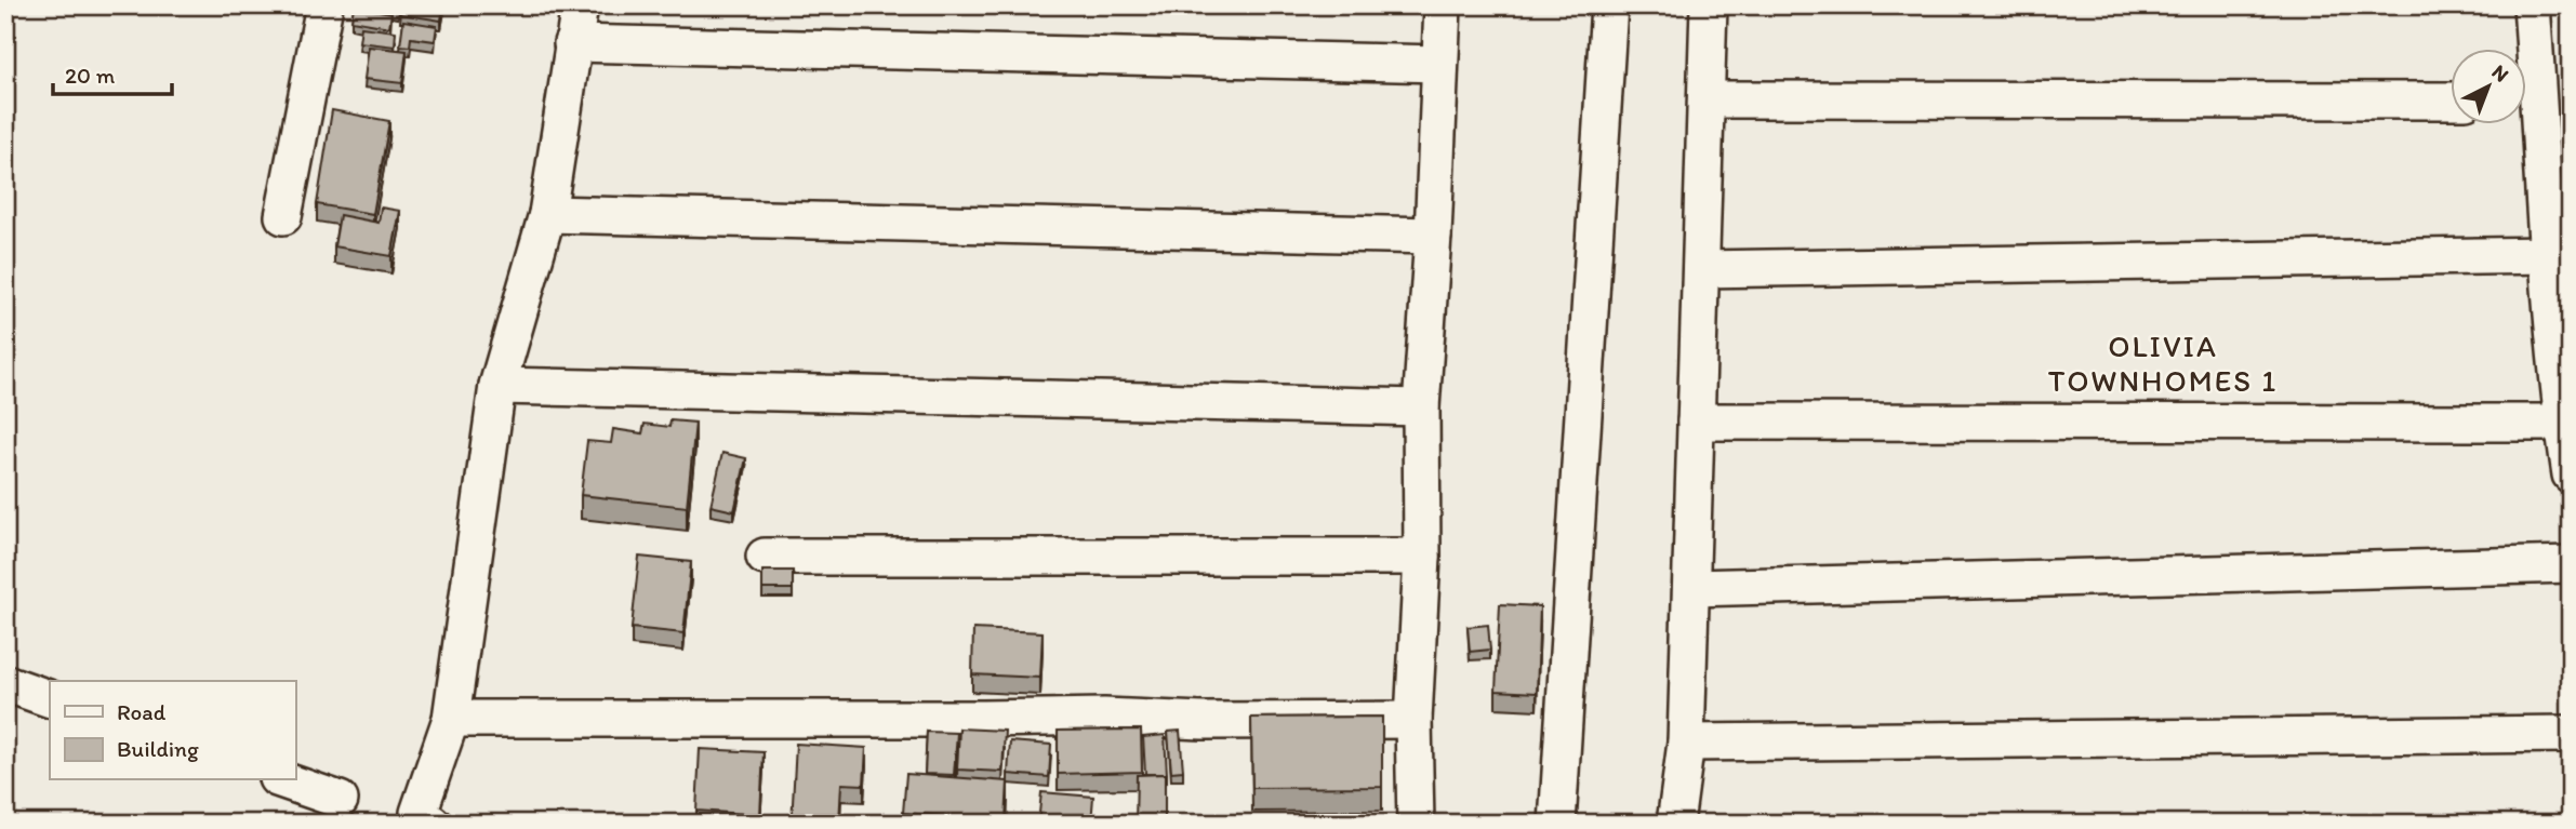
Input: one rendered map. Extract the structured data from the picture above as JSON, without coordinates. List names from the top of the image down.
{
  "districts": ["OLIVIA TOWNHOMES 1"],
  "legend": ["Road", "Building"],
  "scale_bar": "20 m",
  "north": "top right"
}
